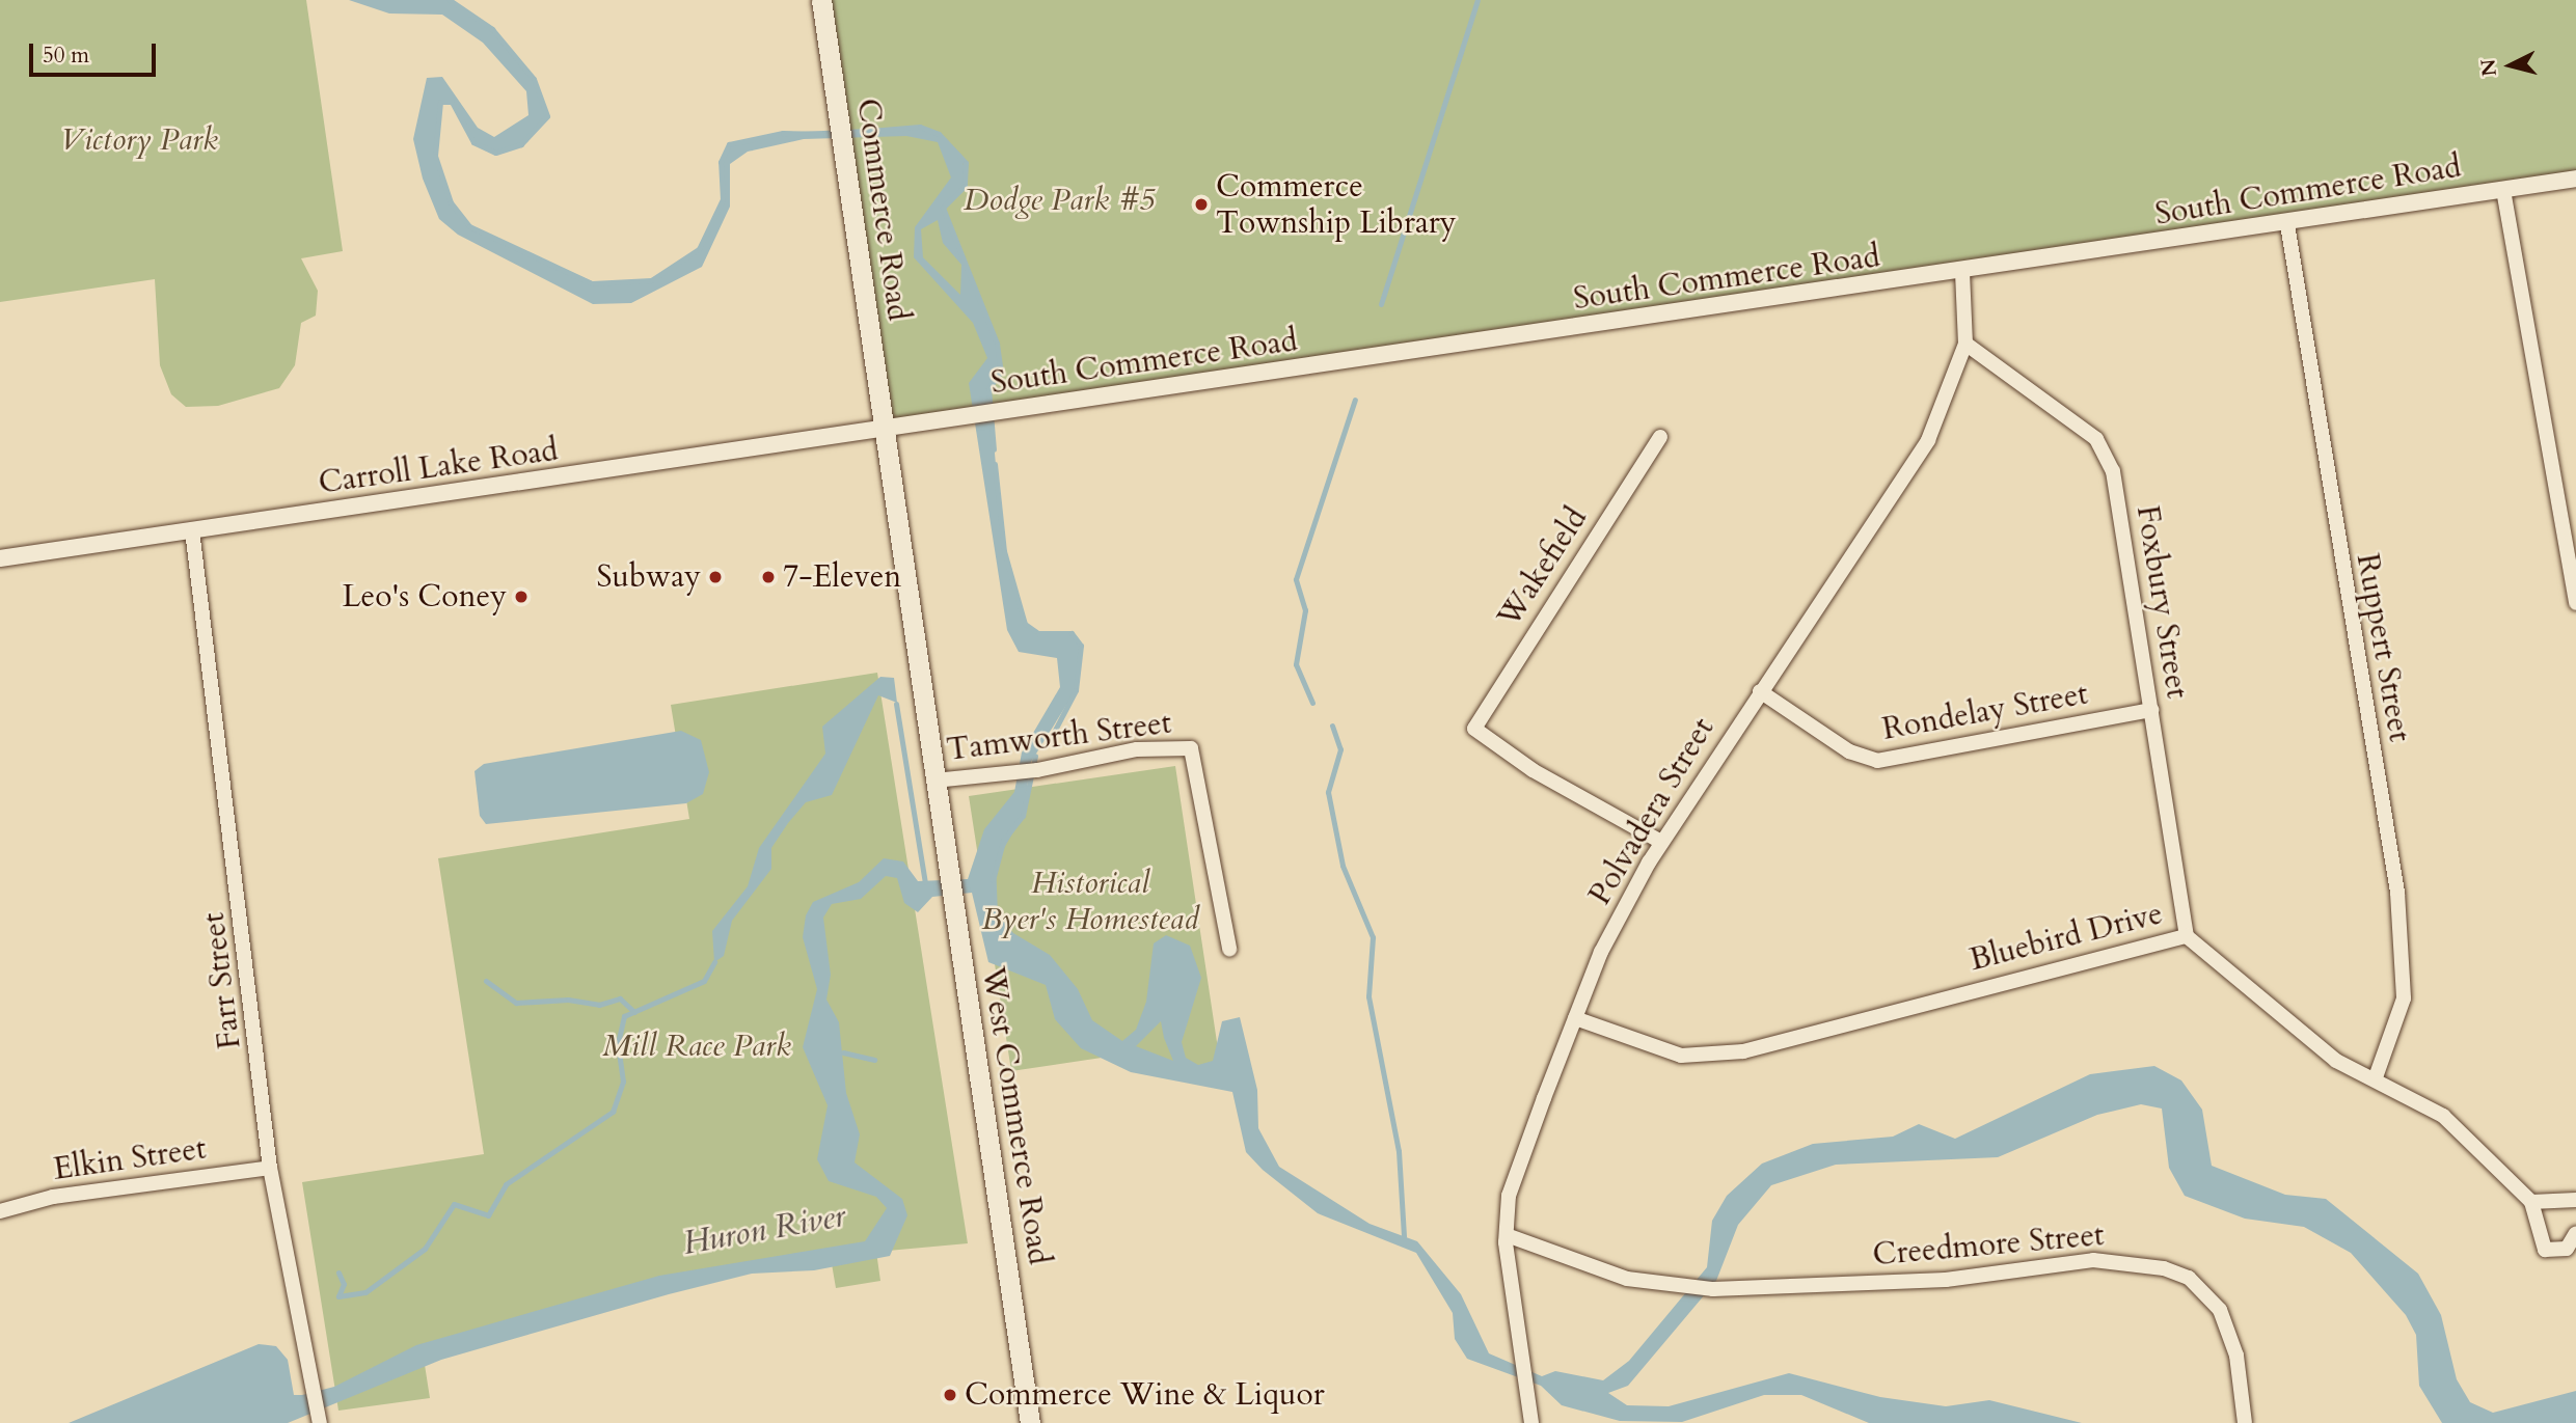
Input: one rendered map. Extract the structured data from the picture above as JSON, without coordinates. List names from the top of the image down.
{
  "streets": {
    "main road": ["Commerce Road", "West Commerce Road"],
    "street": [
      "South Commerce Road",
      "Carroll Lake Road",
      "Wakefield",
      "Foxbury Street",
      "Ruppert Street",
      "Rondelay Street",
      "Tamworth Street",
      "Polvadera Street",
      "Bluebird Drive",
      "Farr Street",
      "Elkin Street",
      "Creedmore Street"
    ]
  },
  "crossings": [
    ["South Commerce Road", "Commerce Road"],
    ["South Commerce Road", "Carroll Lake Road"],
    ["South Commerce Road", "Ruppert Street"],
    ["South Commerce Road", "Polvadera Street"],
    ["South Commerce Road", "West Commerce Road"],
    ["Commerce Road", "Carroll Lake Road"],
    ["Commerce Road", "West Commerce Road"],
    ["Carroll Lake Road", "Farr Street"],
    ["Carroll Lake Road", "West Commerce Road"],
    ["Wakefield", "Polvadera Street"],
    ["Foxbury Street", "Rondelay Street"],
    ["Foxbury Street", "Polvadera Street"],
    ["Foxbury Street", "Bluebird Drive"],
    ["Ruppert Street", "Bluebird Drive"],
    ["Rondelay Street", "Polvadera Street"],
    ["Tamworth Street", "West Commerce Road"],
    ["Polvadera Street", "Bluebird Drive"],
    ["Polvadera Street", "Creedmore Street"],
    ["Farr Street", "Elkin Street"]
  ],
  "water": ["Huron River"],
  "parks": [
    "Victory Park",
    "Dodge Park #5",
    "Historical Byer's Homestead",
    "Mill Race Park"
  ],
  "places": [
    "Commerce Township Library",
    "Subway",
    "7-Eleven",
    "Leo's Coney",
    "Commerce Wine & Liquor"
  ],
  "scale_bar": "50 m",
  "north": "left"
}
